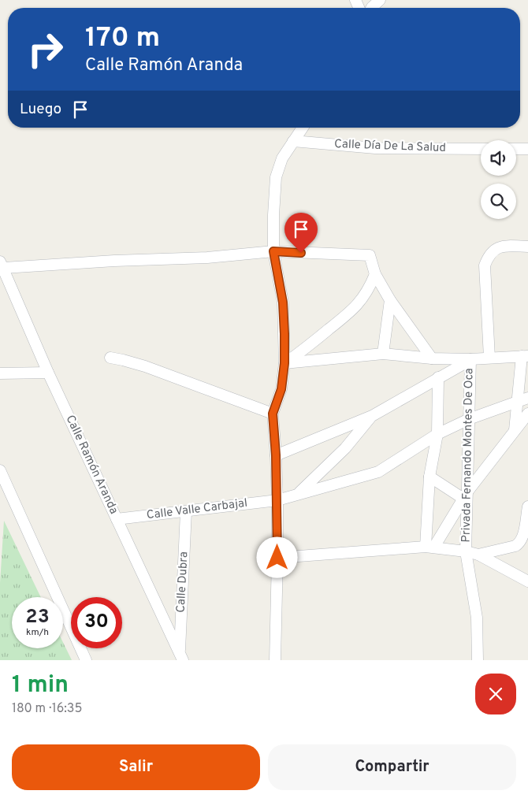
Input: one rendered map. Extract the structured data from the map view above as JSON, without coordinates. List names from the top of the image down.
{
  "streets": {
    "street": [
      "Calle Día De La Salud",
      "Privada Fernando Montes De Oca",
      "Calle Ramón Aranda",
      "Calle Valle Carbajal",
      "Calle Dubra"
    ]
  },
  "crossings": [
    ["Privada Fernando Montes De Oca", "Calle Valle Carbajal"],
    ["Calle Ramón Aranda", "Calle Valle Carbajal"],
    ["Calle Ramón Aranda", "Calle Dubra"],
    ["Calle Valle Carbajal", "Calle Dubra"]
  ],
  "page": {
    "turn": ["170 m", "Calle Ramón Aranda"],
    "then": "Luego",
    "speed": "23 km/h",
    "limit": "30",
    "heading": ["1 min", "180 m · 16:35"],
    "buttons": ["Salir", "Compartir"]
  }
}
